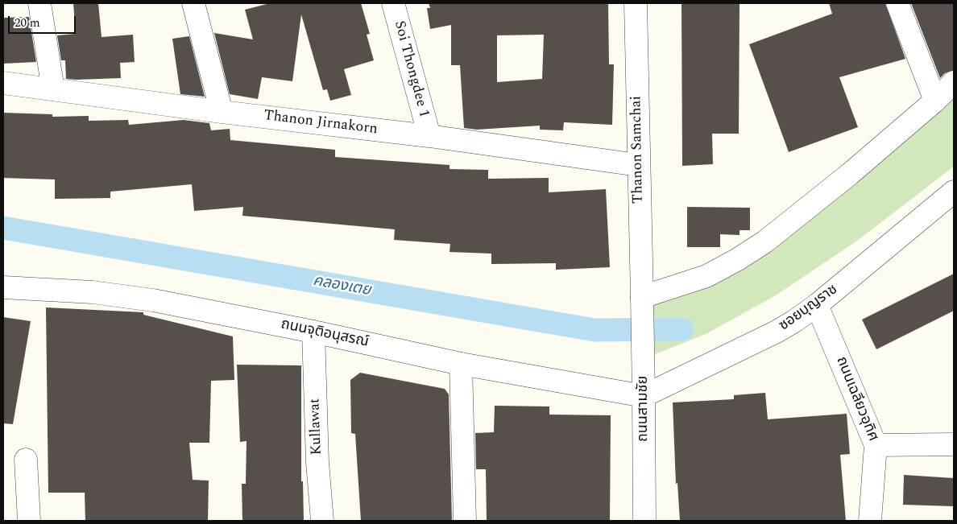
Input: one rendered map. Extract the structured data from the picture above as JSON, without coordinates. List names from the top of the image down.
{
  "streets": {
    "street": [
      "Soi Thongdee 1",
      "Thanon Jirnakorn",
      "Thanon Samchai",
      "ซอยบุญราช",
      "ถนนจุติอนุสรณ์",
      "ถนนเฉลียวอุทิศ",
      "ถนนสามชัย",
      "Kullawat"
    ]
  },
  "crossings": [
    ["Soi Thongdee 1", "Thanon Jirnakorn"],
    ["Thanon Jirnakorn", "Thanon Samchai"],
    ["Thanon Samchai", "ถนนสามชัย"],
    ["ซอยบุญราช", "ถนนจุติอนุสรณ์"],
    ["ซอยบุญราช", "ถนนเฉลียวอุทิศ"],
    ["ซอยบุญราช", "ถนนสามชัย"],
    ["ถนนจุติอนุสรณ์", "ถนนสามชัย"],
    ["ถนนจุติอนุสรณ์", "Kullawat"]
  ],
  "water": ["คลองเตย"],
  "scale_bar": "20 m"
}
